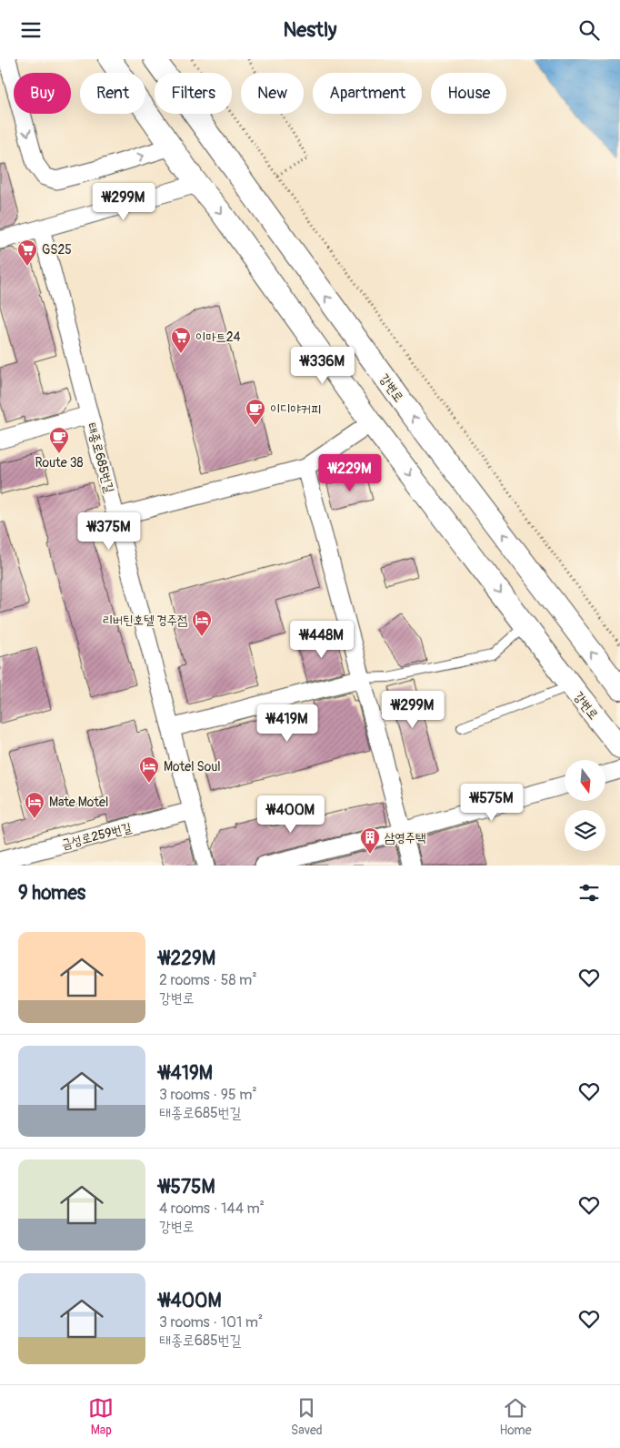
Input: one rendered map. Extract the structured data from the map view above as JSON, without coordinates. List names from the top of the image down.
{
  "streets": {
    "street": ["강변로", "태종로685번길", "금성로259번길"]
  },
  "crossings": [
    ["태종로685번길", "금성로259번길"]
  ],
  "places": {
    "supermarket": ["GS25", "이마트24"],
    "cafe": ["이디야커피", "Route 38"],
    "hotel": ["리버틴호텔 경주점", "Motel Soul", "Mate Motel"],
    "building": ["삼영주택"]
  },
  "north": "bottom",
  "page": {
    "header": "Nestly",
    "chip": [
      "Buy",
      "Rent",
      "Filters",
      "New",
      "Apartment",
      "House"
    ],
    "price": [
      "₩299M",
      "₩336M",
      "₩229M",
      "₩375M",
      "₩448M",
      "₩299M",
      "₩419M",
      "₩575M",
      "₩400M"
    ],
    "heading": "9 homes",
    "list": [
      {
        "name": "₩229M",
        "note": "2 rooms · 58 m² · 강변로"
      },
      {
        "name": "₩419M",
        "note": "3 rooms · 95 m² · 태종로685번길"
      },
      {
        "name": "₩575M",
        "note": "4 rooms · 144 m² · 강변로"
      },
      {
        "name": "₩400M",
        "note": "3 rooms · 101 m² · 태종로685번길"
      }
    ],
    "tabs": ["Map", "Saved", "Home"]
  }
}
